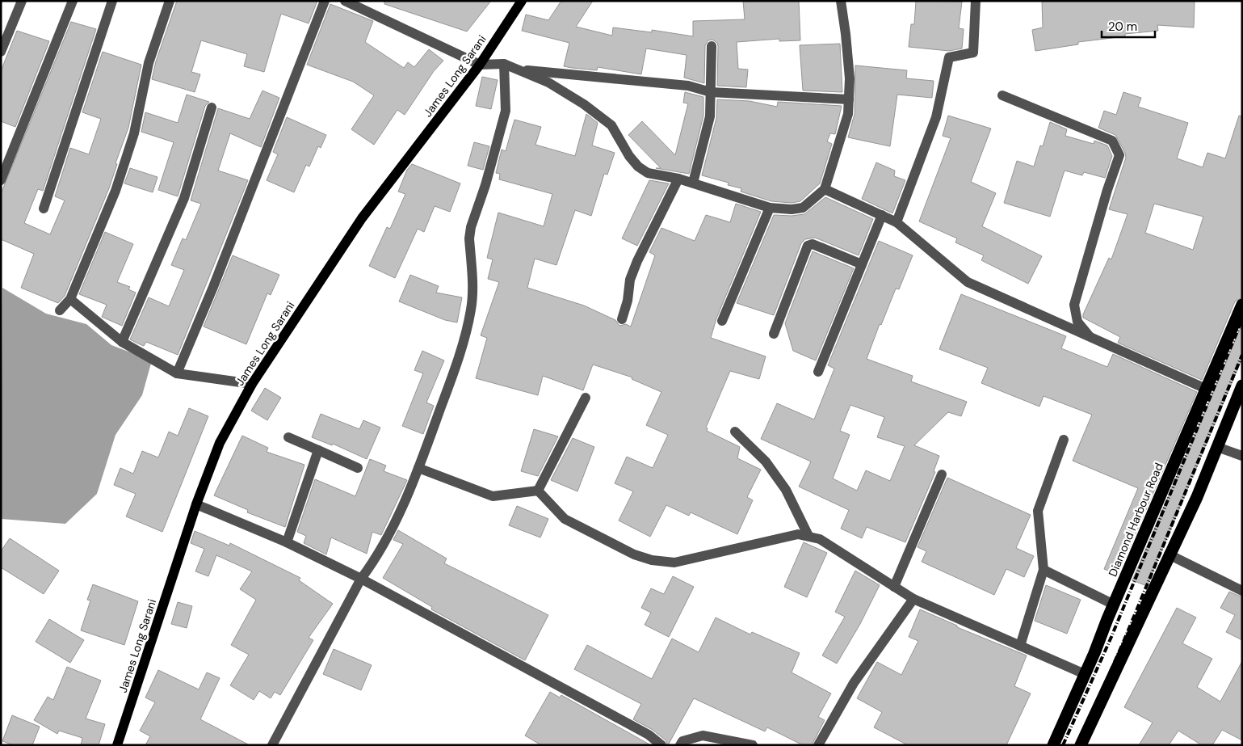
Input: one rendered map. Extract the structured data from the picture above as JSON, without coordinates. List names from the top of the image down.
{
  "streets": {
    "highway": ["Diamond Harbour Road"],
    "main road": ["James Long Sarani"]
  },
  "scale_bar": "20 m"
}
